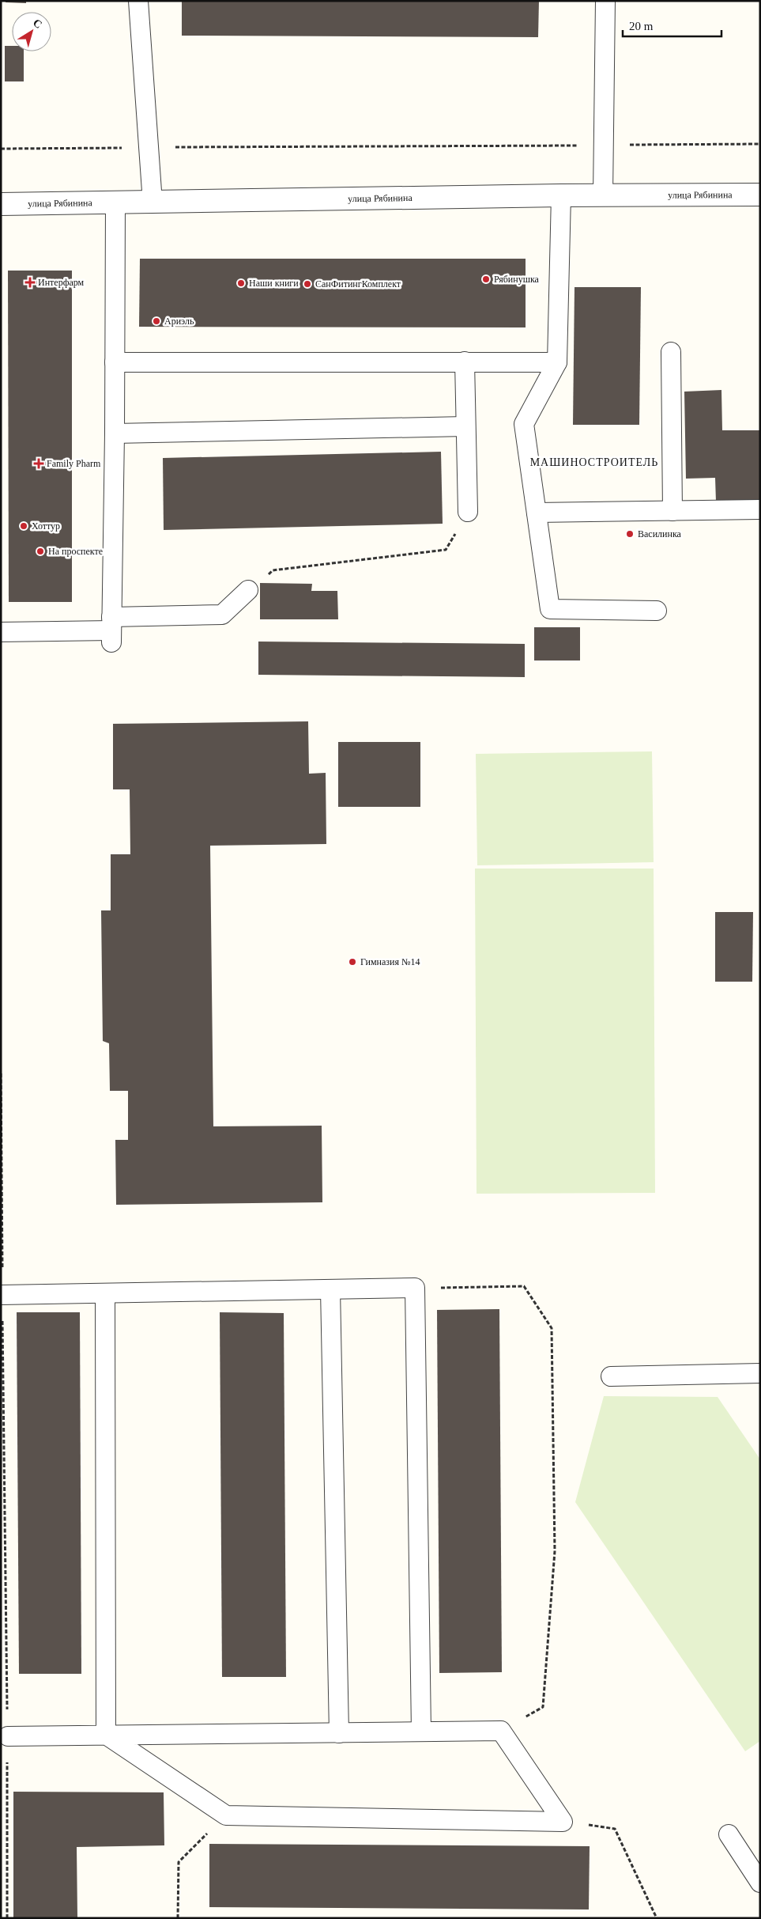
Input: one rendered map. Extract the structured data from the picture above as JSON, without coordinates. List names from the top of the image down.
{
  "streets": {
    "street": ["улица Рябинина"]
  },
  "districts": ["МАШИНОСТРОИТЕЛЬ"],
  "places": {
    "other": [
      "Рябинушка",
      "Наши книги",
      "СанФитингКомплект",
      "Ариэль",
      "Хоттур",
      "Василинка",
      "На проспекте",
      "Гимназия №14"
    ],
    "health": ["Интерфарм", "Family Pharm"]
  },
  "scale_bar": "20 m",
  "north": "top right"
}
